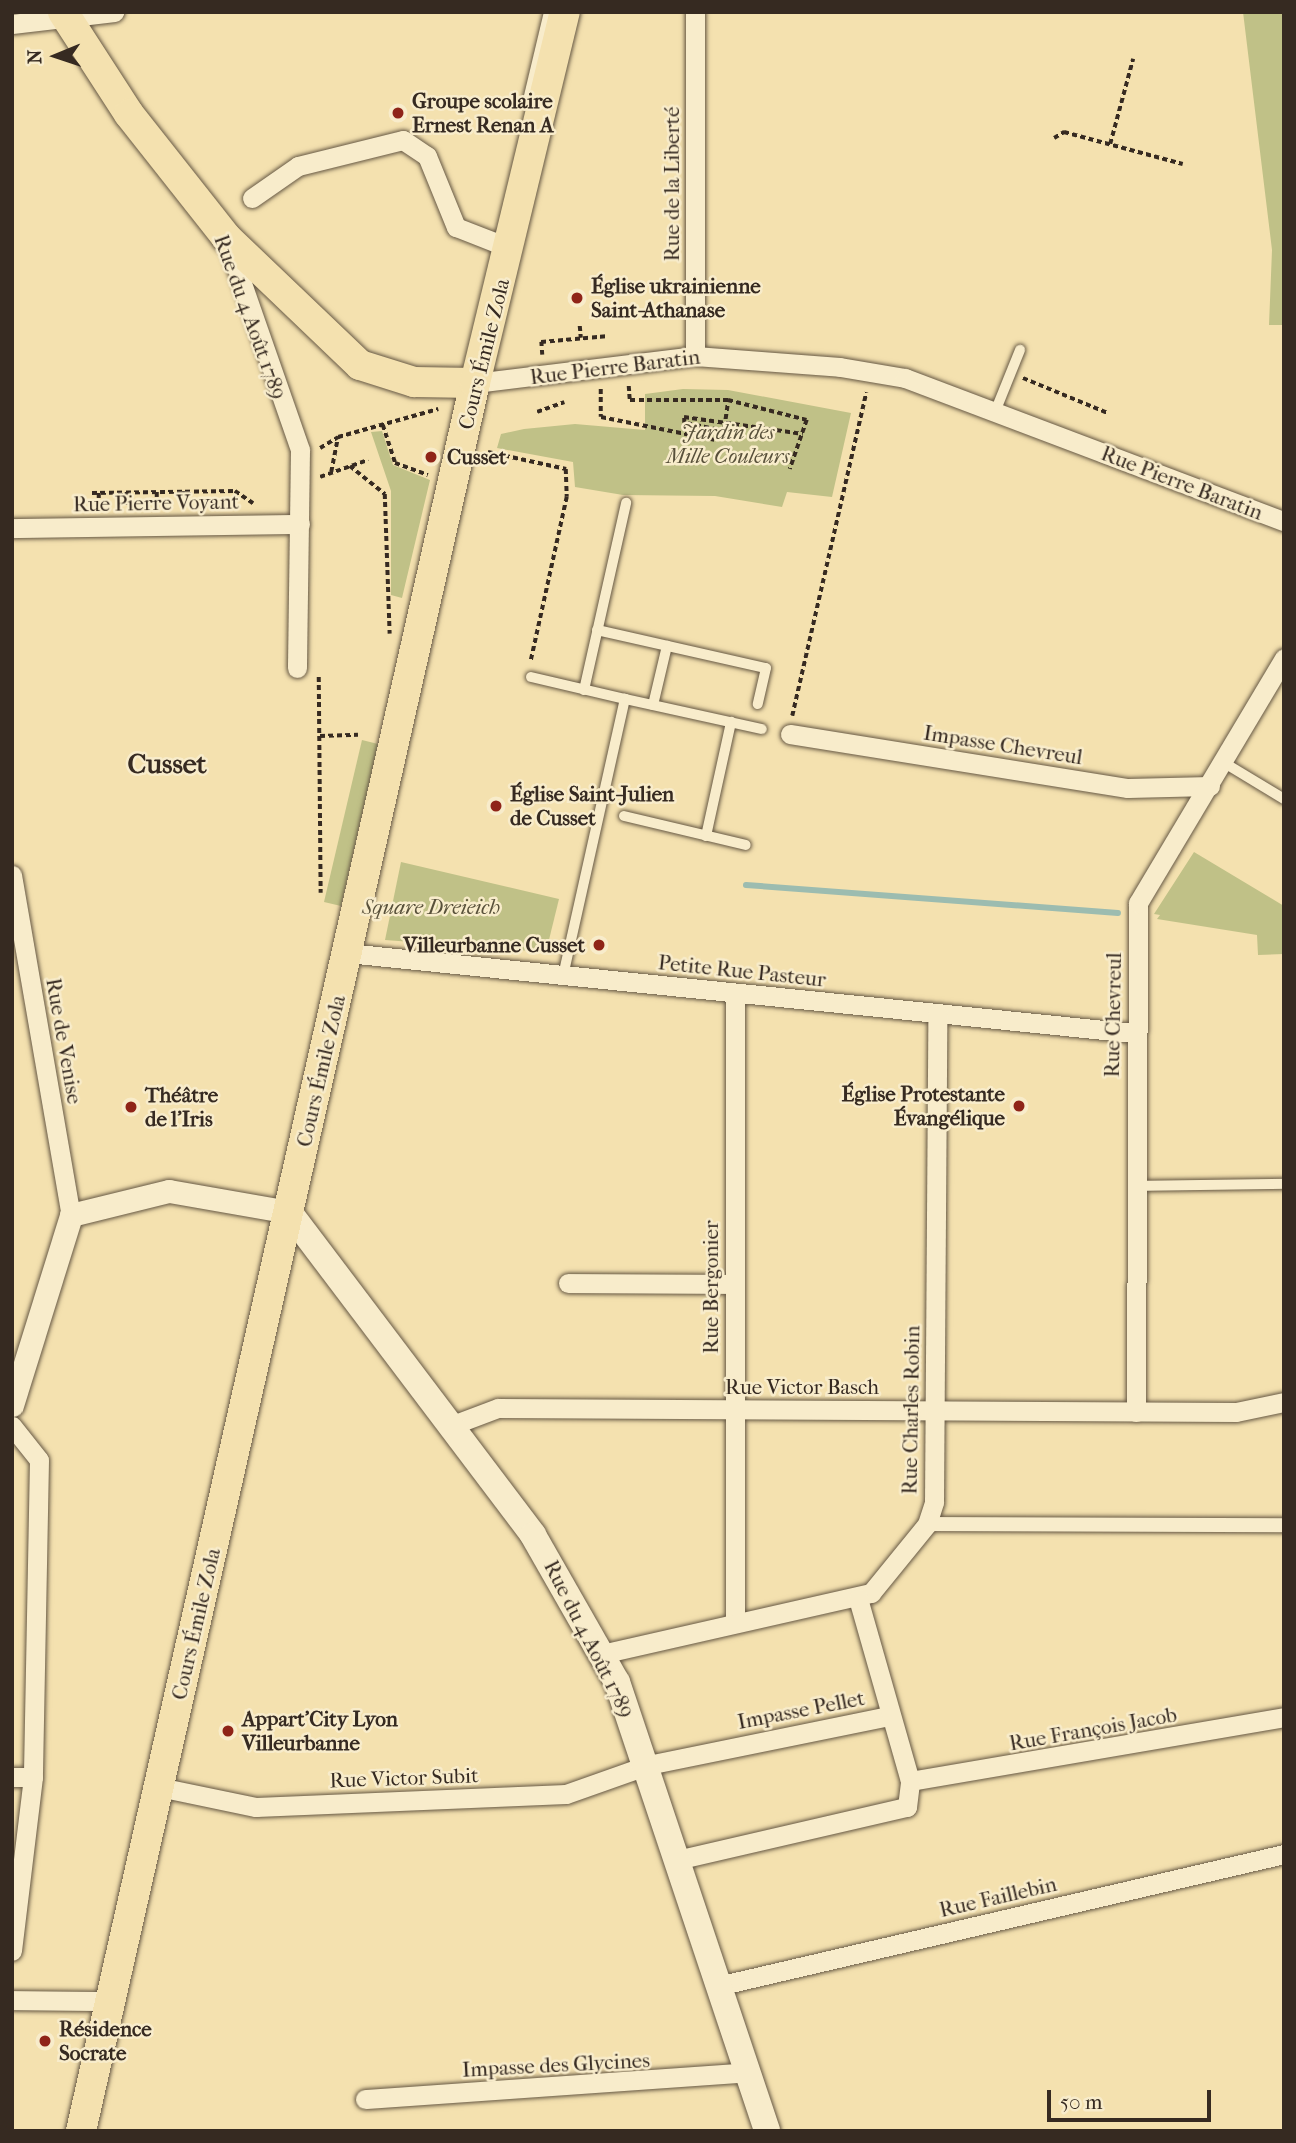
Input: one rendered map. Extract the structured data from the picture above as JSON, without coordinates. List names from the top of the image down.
{
  "streets": {
    "main road": ["Rue du 4 Août 1789", "Cours Émile Zola", "Rue Pierre Baratin"],
    "street": [
      "Rue de la Liberté",
      "Rue Pierre Voyant",
      "Impasse Chevreul",
      "Petite Rue Pasteur",
      "Rue Chevreul",
      "Rue de Venise",
      "Rue Bergonier",
      "Rue Victor Basch",
      "Rue Charles Robin",
      "Impasse Pellet",
      "Rue François Jacob",
      "Rue Victor Subit",
      "Rue Faillebin",
      "Impasse des Glycines"
    ]
  },
  "crossings": [
    ["Rue de la Liberté", "Rue Pierre Baratin"],
    ["Rue du 4 Août 1789", "Cours Émile Zola"],
    ["Rue du 4 Août 1789", "Rue Pierre Baratin"],
    ["Rue du 4 Août 1789", "Rue Pierre Voyant"],
    ["Rue du 4 Août 1789", "Rue Victor Basch"],
    ["Rue du 4 Août 1789", "Rue Charles Robin"],
    ["Rue du 4 Août 1789", "Impasse Pellet"],
    ["Rue du 4 Août 1789", "Rue Victor Subit"],
    ["Rue du 4 Août 1789", "Rue Faillebin"],
    ["Rue du 4 Août 1789", "Impasse des Glycines"],
    ["Cours Émile Zola", "Rue Pierre Baratin"],
    ["Cours Émile Zola", "Petite Rue Pasteur"],
    ["Cours Émile Zola", "Rue Victor Subit"],
    ["Impasse Chevreul", "Rue Chevreul"],
    ["Petite Rue Pasteur", "Rue Chevreul"],
    ["Petite Rue Pasteur", "Rue Bergonier"],
    ["Petite Rue Pasteur", "Rue Charles Robin"],
    ["Rue Chevreul", "Rue Victor Basch"],
    ["Rue Bergonier", "Rue Victor Basch"],
    ["Rue Bergonier", "Rue Charles Robin"],
    ["Rue Victor Basch", "Rue Charles Robin"],
    ["Impasse Pellet", "Rue François Jacob"],
    ["Impasse Pellet", "Rue Victor Subit"]
  ],
  "districts": ["Cusset"],
  "parks": ["Jardin des Mille Couleurs", "Square Dreieich"],
  "places": [
    "Groupe scolaire Ernest Renan A",
    "Église ukrainienne Saint-Athanase",
    "Cusset",
    "Église Saint-Julien de Cusset",
    "Villeurbanne Cusset",
    "Église Protestante Évangélique",
    "Théâtre de l'Iris",
    "Appart'City Lyon Villeurbanne",
    "Résidence Socrate"
  ],
  "scale_bar": "50 m",
  "north": "left"
}
